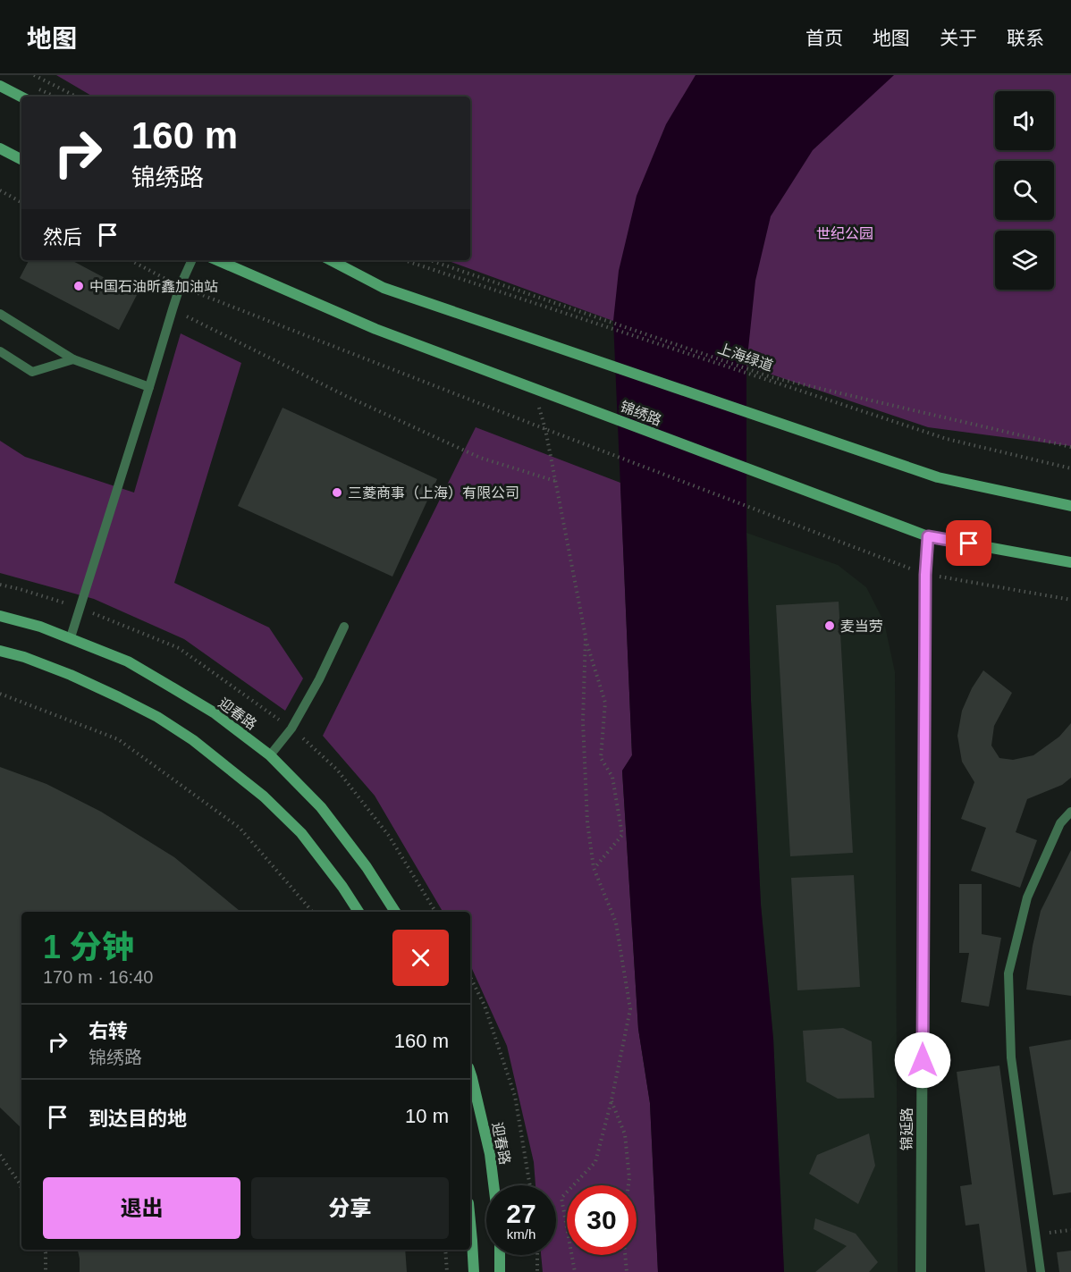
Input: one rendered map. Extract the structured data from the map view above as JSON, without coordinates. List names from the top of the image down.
{
  "streets": {
    "main road": ["锦绣路", "迎春路"],
    "street": ["锦延路"],
    "path": ["上海绿道"]
  },
  "crossings": [
    ["锦绣路", "锦延路"]
  ],
  "parks": ["世纪公园"],
  "places": ["中国石油昕鑫加油站", "三菱商事（上海）有限公司", "麦当劳"],
  "page": {
    "header": "地图",
    "nav": [
      "首页",
      "地图",
      "关于",
      "联系"
    ],
    "turn": ["160 m", "锦绣路"],
    "then": "然后",
    "heading": ["1 分钟", "170 m · 16:40"],
    "list": [
      {
        "name": "右转",
        "note": "锦绣路",
        "value": "160 m"
      },
      {
        "name": "到达目的地",
        "value": "10 m"
      }
    ],
    "buttons": ["退出", "分享"],
    "speed": "27 km/h",
    "limit": "30"
  }
}
